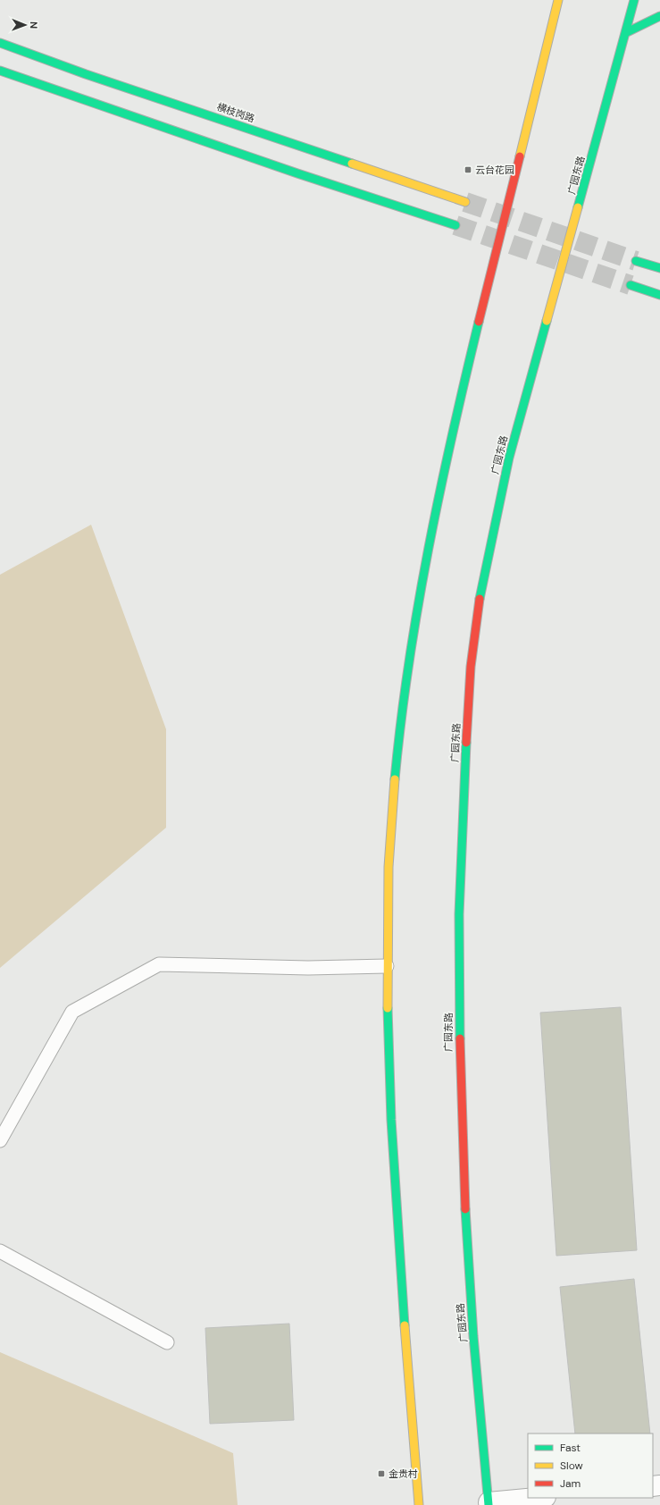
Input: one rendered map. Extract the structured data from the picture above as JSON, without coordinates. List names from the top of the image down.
{
  "streets": {
    "main road": ["横枝岗路", "广园东路"]
  },
  "places": {
    "transit": ["云台花园", "金贵村"]
  },
  "legend": ["Fast", "Slow", "Jam"],
  "north": "right"
}
